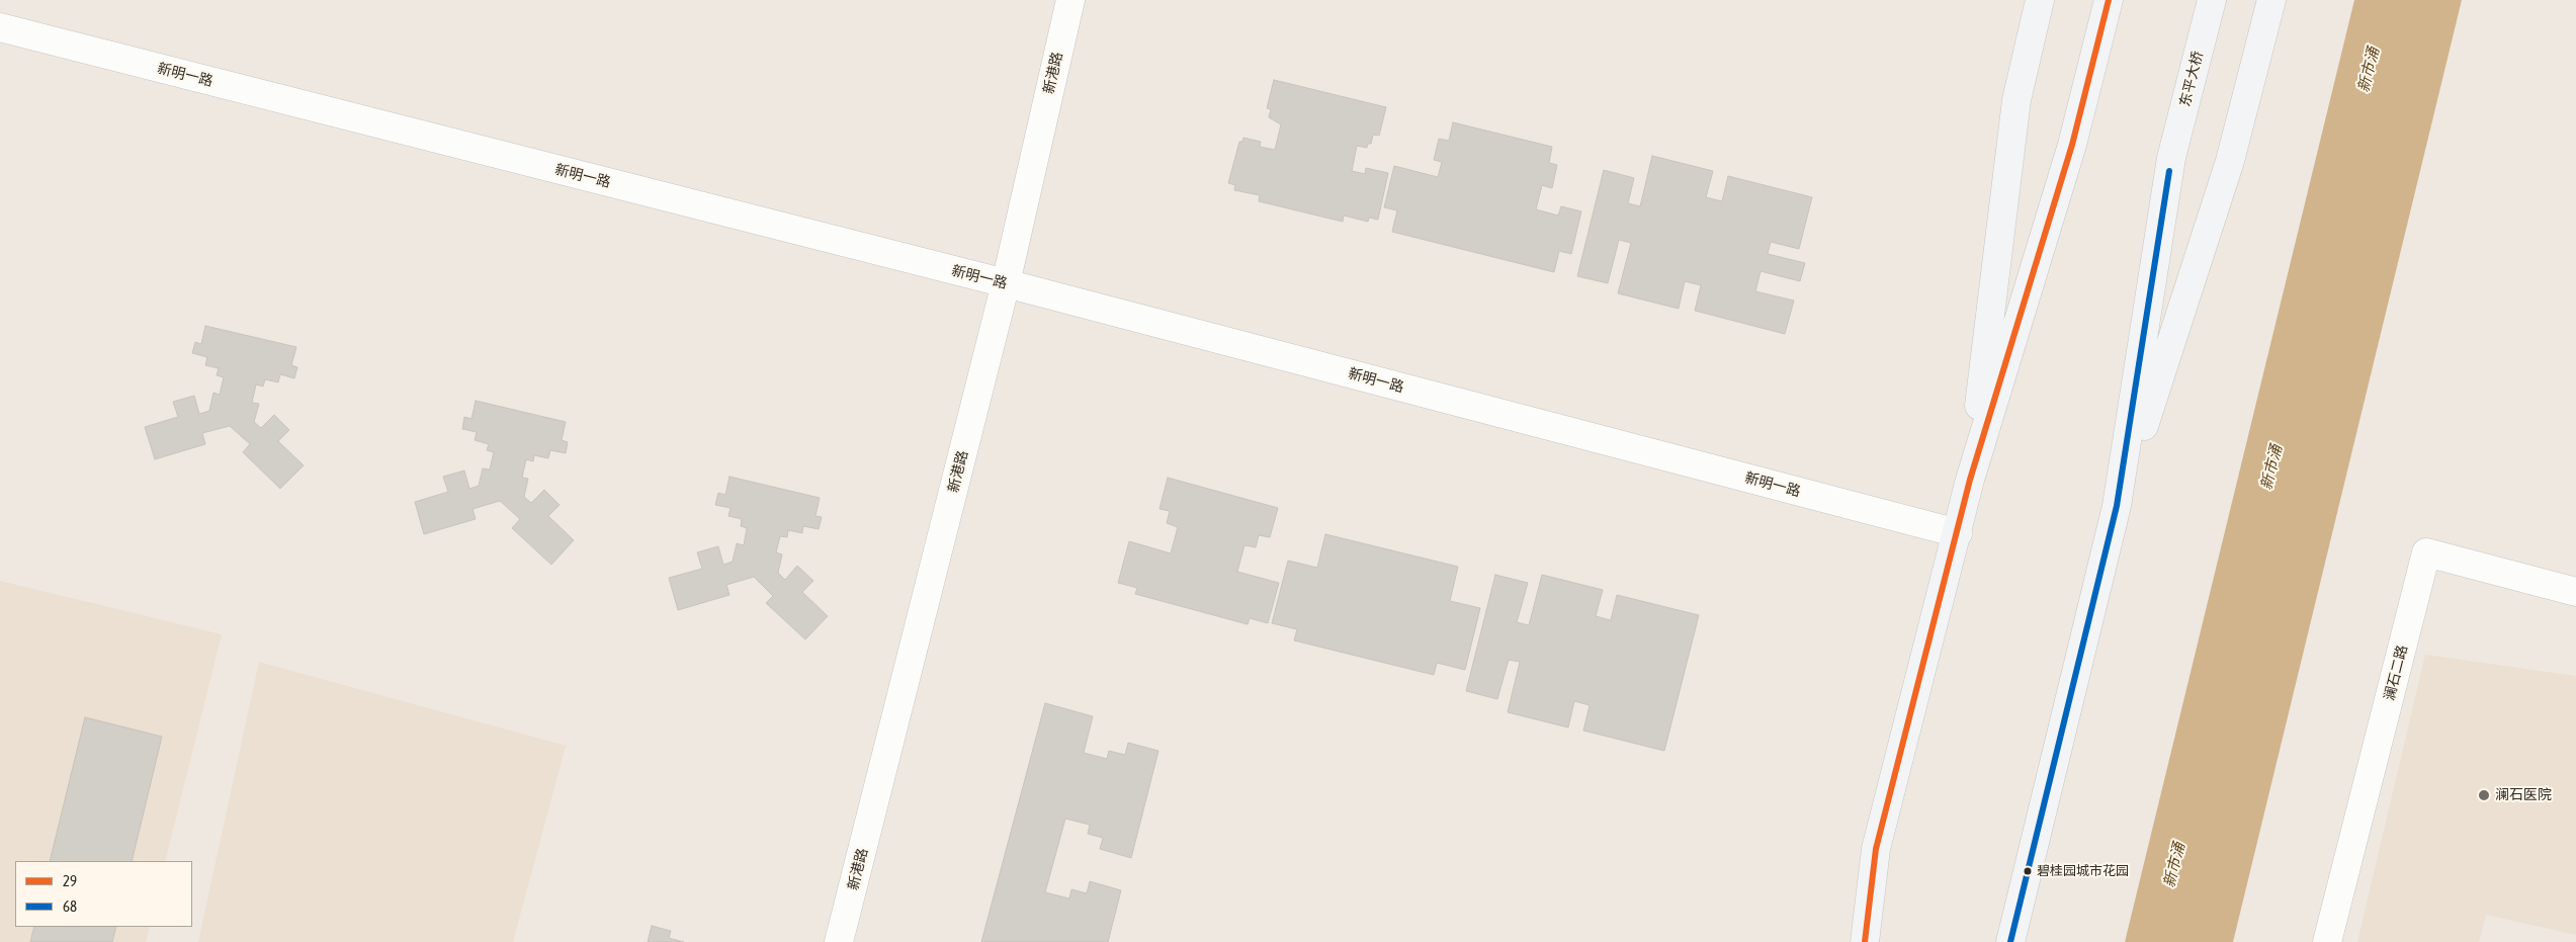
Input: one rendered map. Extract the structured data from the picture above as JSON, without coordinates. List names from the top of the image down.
{
  "streets": {
    "main road": ["东平大桥"],
    "street": ["新港路", "新明一路", "澜石二路"]
  },
  "crossings": [
    ["新港路", "新明一路"]
  ],
  "water": ["新市涌"],
  "places": ["澜石医院", "碧桂园城市花园"],
  "lines": ["transit line 29", "transit line 68"],
  "legend": ["29", "68"]
}
